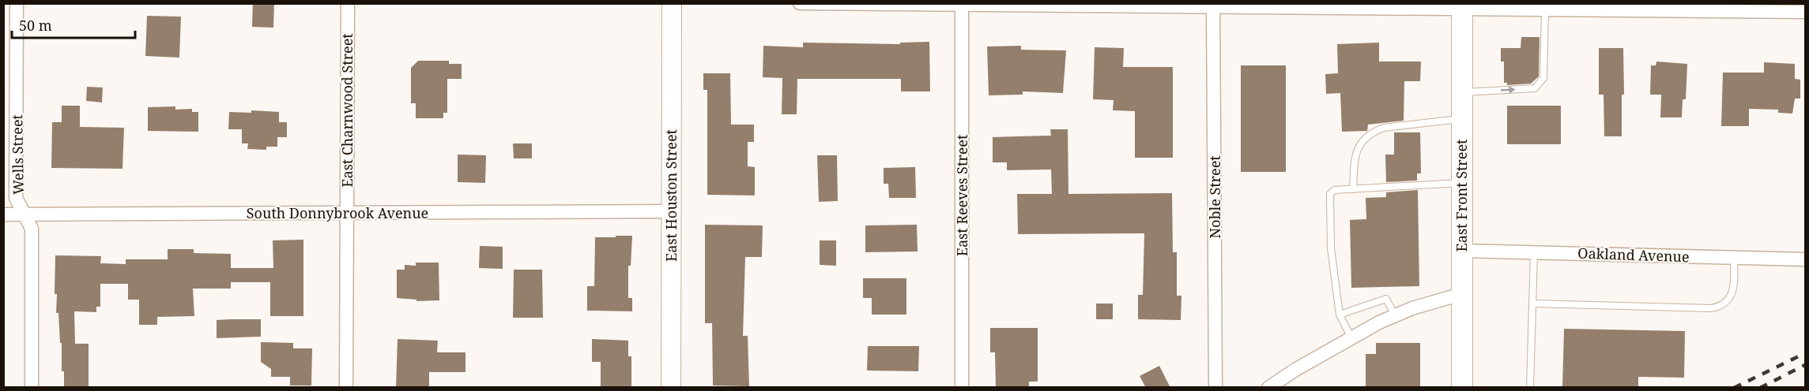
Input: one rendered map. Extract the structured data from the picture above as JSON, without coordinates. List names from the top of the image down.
{
  "streets": {
    "main road": ["East Front Street"],
    "street": [
      "East Charnwood Street",
      "Wells Street",
      "East Houston Street",
      "East Reeves Street",
      "Noble Street",
      "South Donnybrook Avenue",
      "Oakland Avenue"
    ]
  },
  "crossings": [
    ["East Charnwood Street", "South Donnybrook Avenue"],
    ["Wells Street", "South Donnybrook Avenue"],
    ["East Houston Street", "South Donnybrook Avenue"],
    ["East Front Street", "Oakland Avenue"]
  ],
  "scale_bar": "50 m"
}
